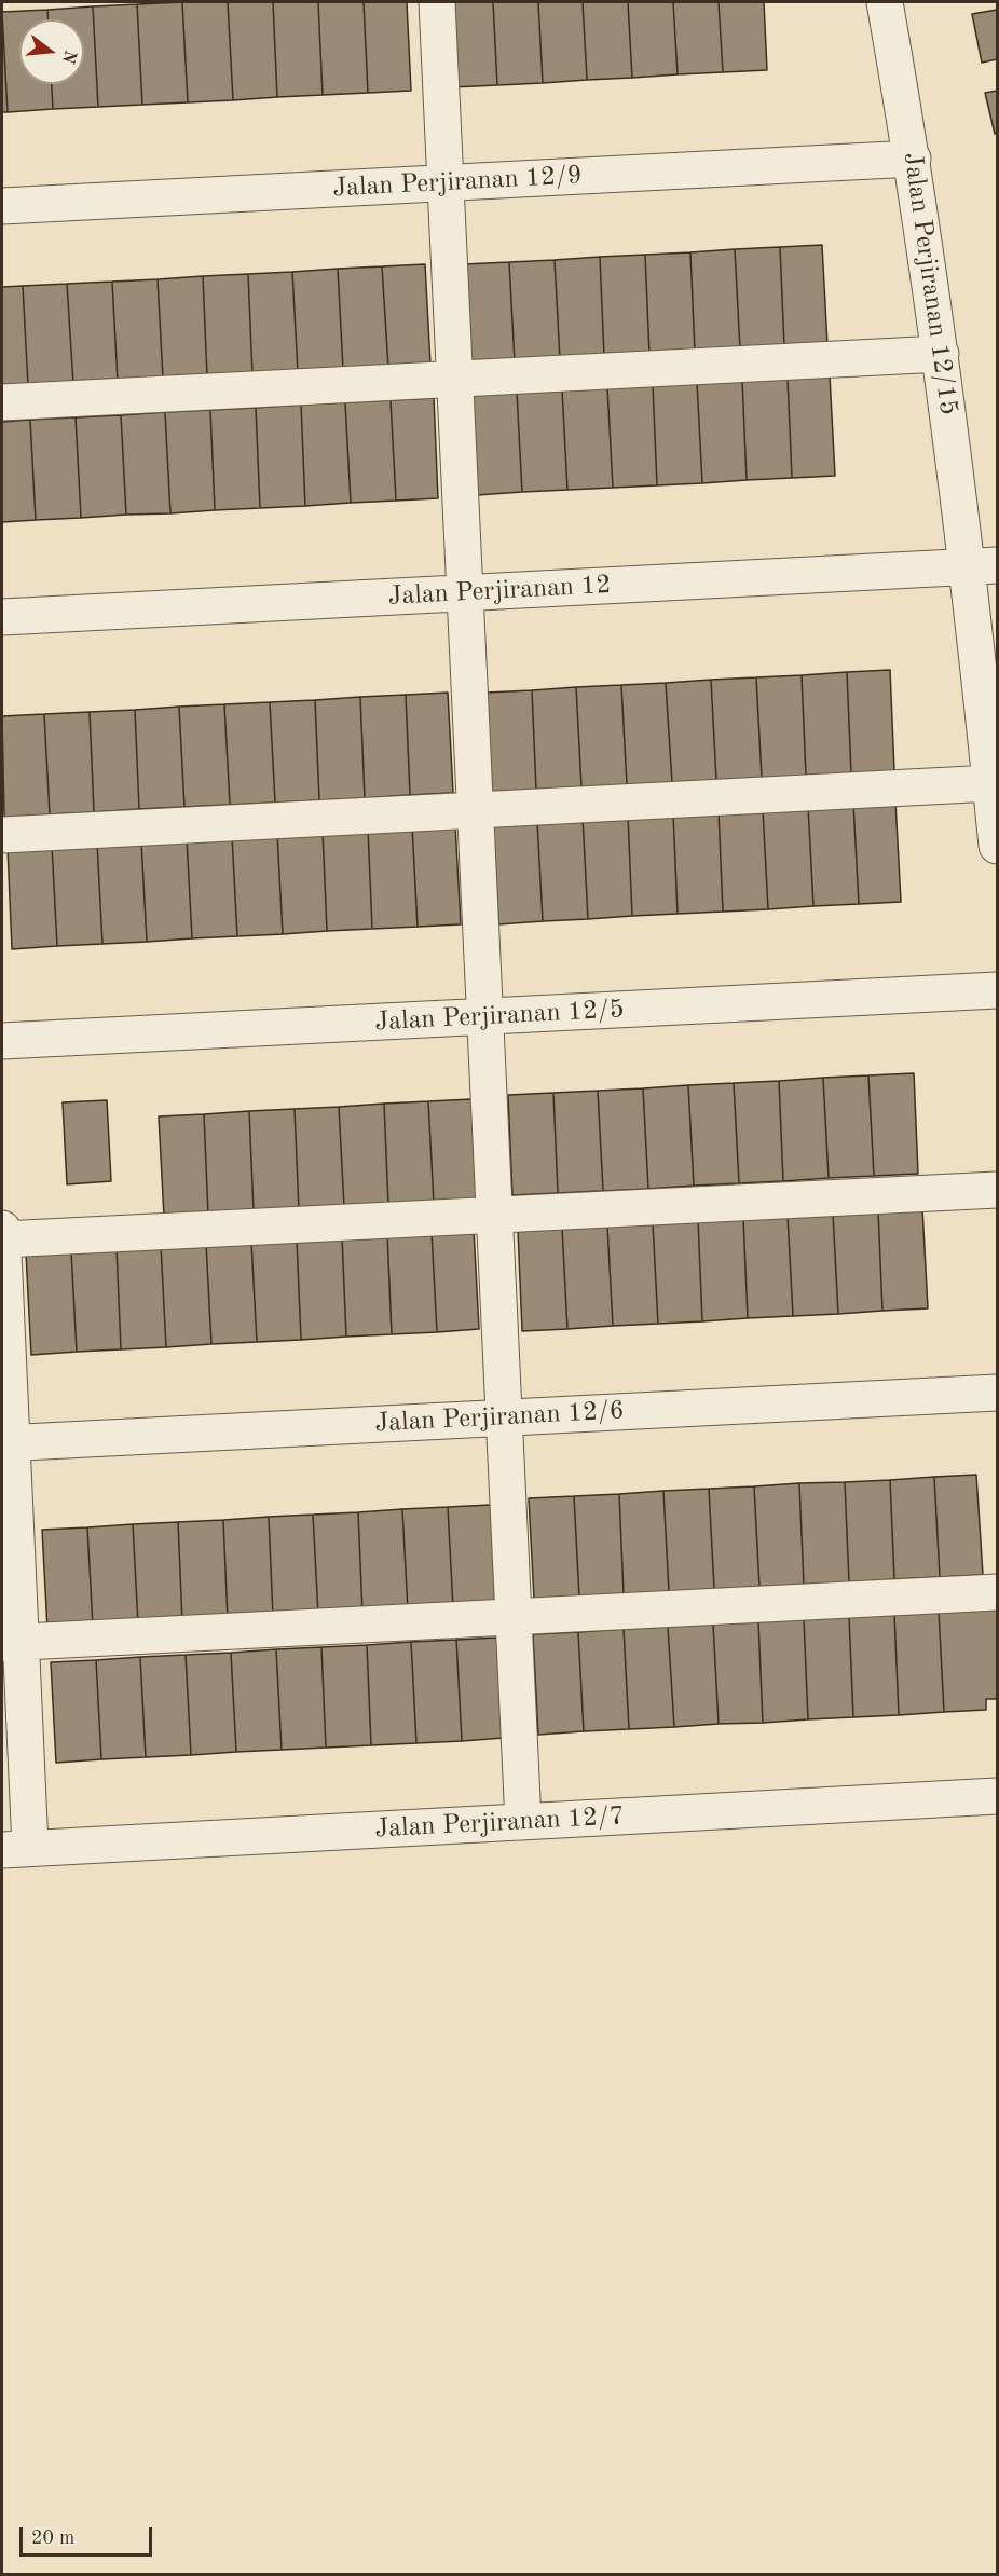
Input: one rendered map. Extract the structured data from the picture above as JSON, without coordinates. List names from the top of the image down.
{
  "streets": {
    "street": [
      "Jalan Perjiranan 12/9",
      "Jalan Perjiranan 12/15",
      "Jalan Perjiranan 12",
      "Jalan Perjiranan 12/5",
      "Jalan Perjiranan 12/6",
      "Jalan Perjiranan 12/7"
    ]
  },
  "crossings": [
    ["Jalan Perjiranan 12/9", "Jalan Perjiranan 12/15"],
    ["Jalan Perjiranan 12/15", "Jalan Perjiranan 12"]
  ],
  "scale_bar": "20 m",
  "north": "right"
}
